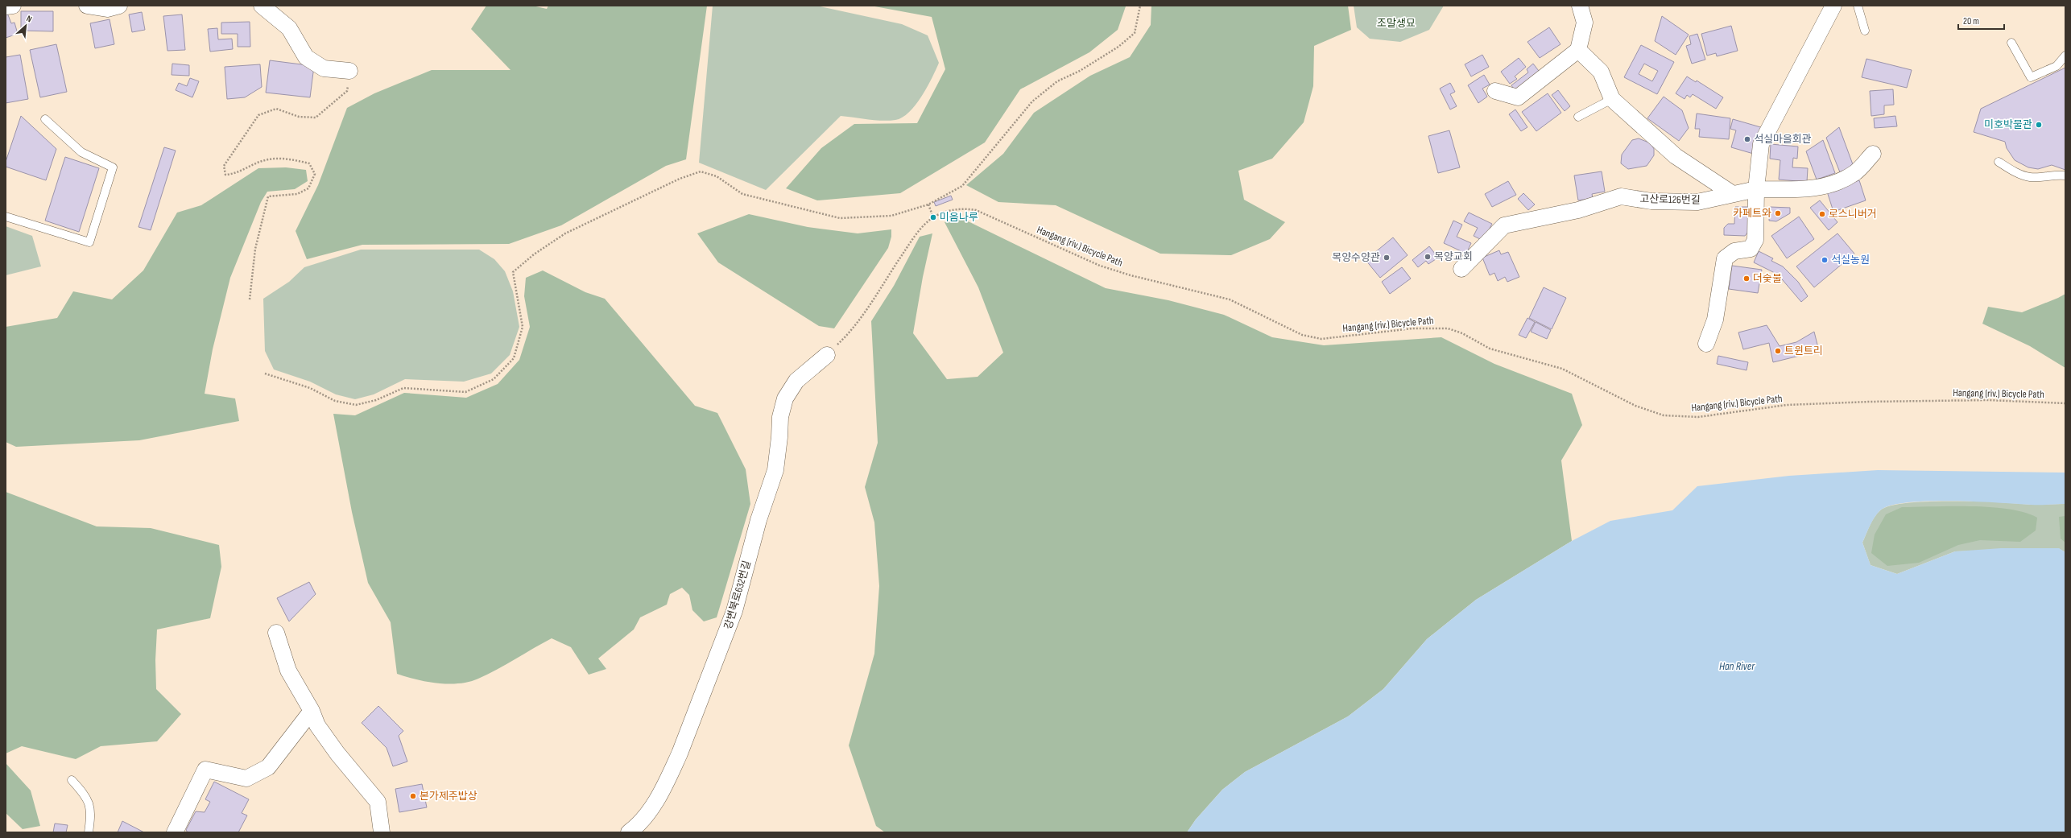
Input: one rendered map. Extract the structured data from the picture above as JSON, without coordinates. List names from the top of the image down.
{
  "streets": {
    "street": ["고산로126번길", "강변북로632번길"],
    "path": ["Hangang (riv.) Bicycle Path"]
  },
  "crossings": [
    ["Hangang (riv.) Bicycle Path", "강변북로632번길"]
  ],
  "water": ["Han River"],
  "parks": ["조말생묘"],
  "places": [
    "미호박물관",
    "석실마을회관",
    "카페트와",
    "로스니버거",
    "미음나루",
    "목양교회",
    "목양수양관",
    "석실농원",
    "더숯불",
    "트윈트리",
    "본가제주밥상"
  ],
  "scale_bar": "20 m",
  "north": "top right"
}
